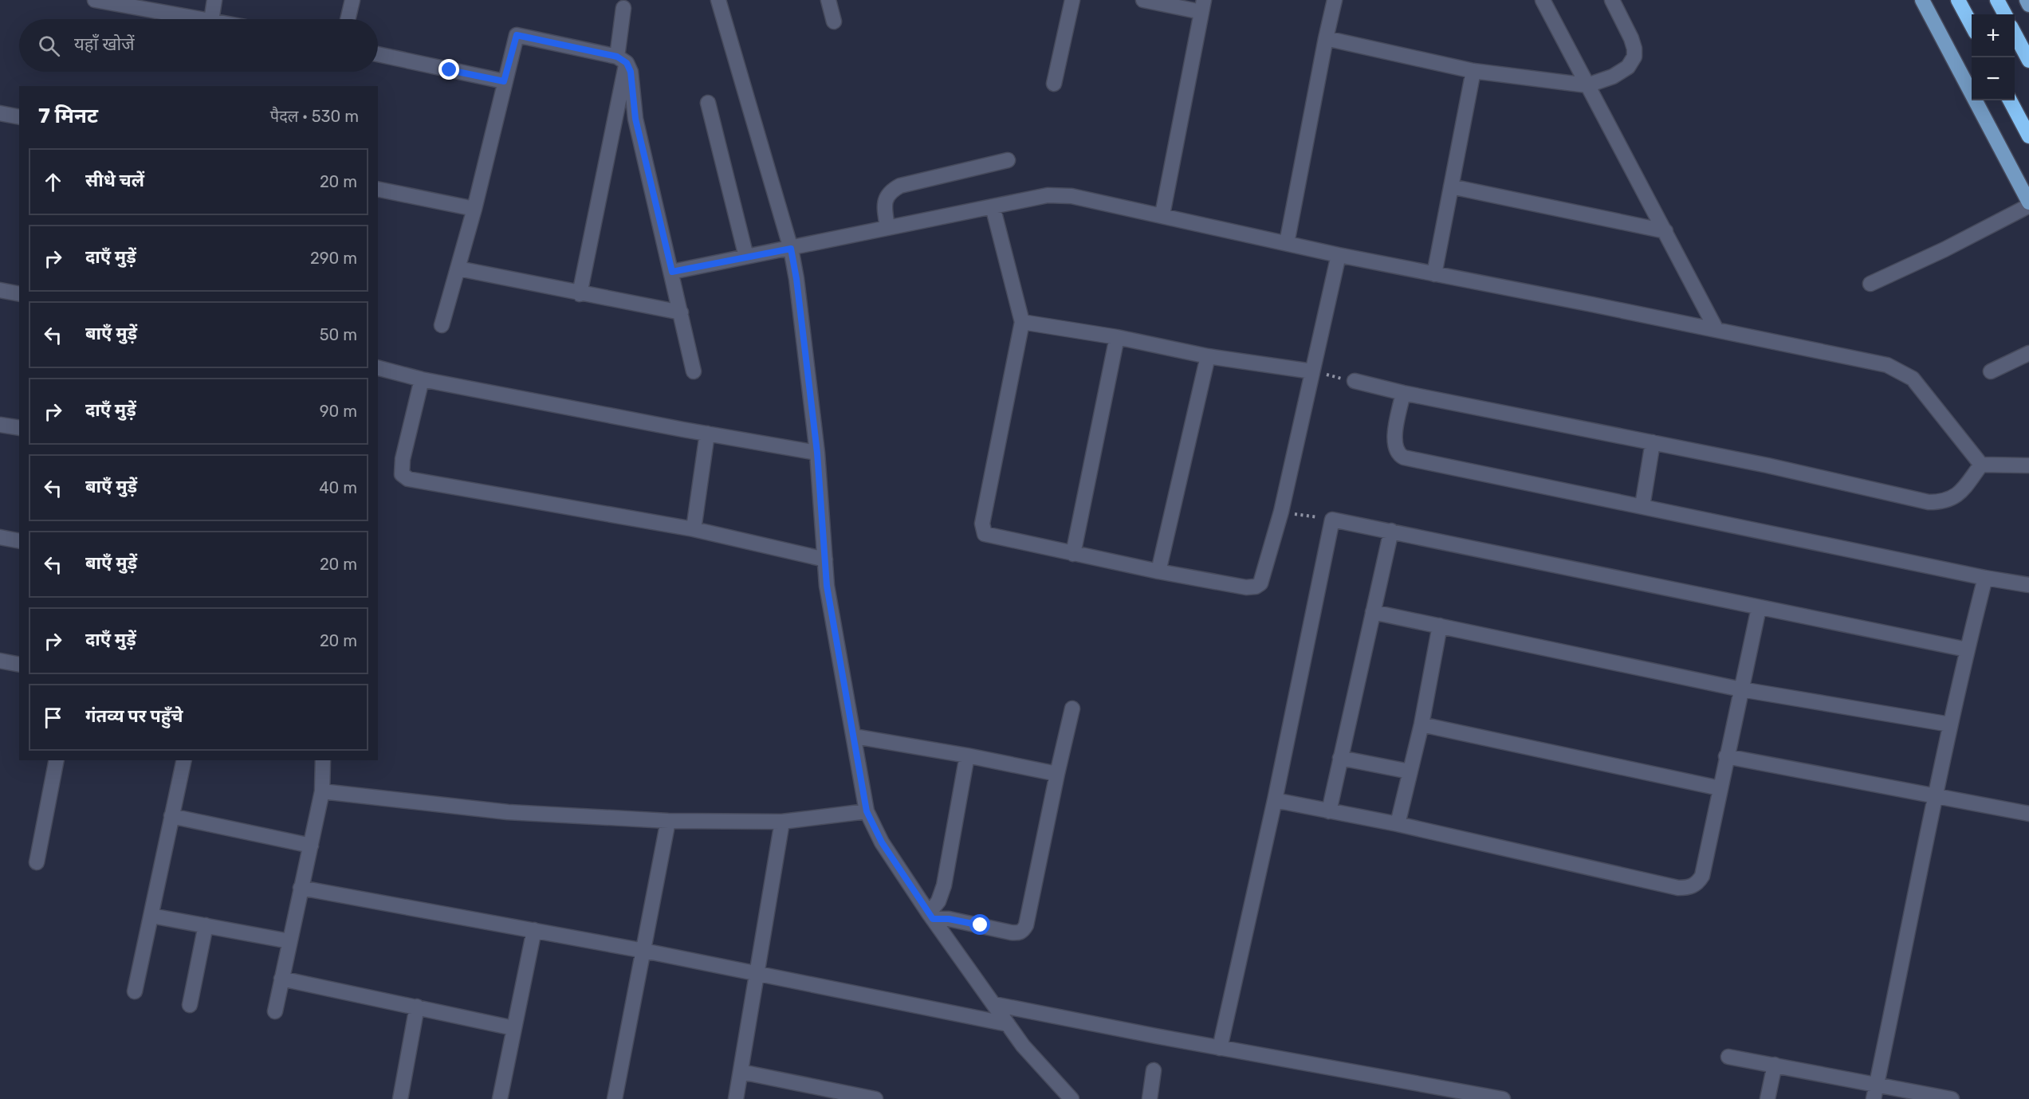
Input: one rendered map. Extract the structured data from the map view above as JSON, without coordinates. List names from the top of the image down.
{
  "page": {
    "map_buttons": ["+", "−"],
    "search": "यहाँ खोजें",
    "heading": ["7 मिनट", "पैदल · 530 m"],
    "list": [
      ["सीधे चलें", "20 m"],
      ["दाएँ मुड़ें", "290 m"],
      ["बाएँ मुड़ें", "50 m"],
      ["दाएँ मुड़ें", "90 m"],
      ["बाएँ मुड़ें", "40 m"],
      ["बाएँ मुड़ें", "20 m"],
      ["दाएँ मुड़ें", "20 m"],
      "गंतव्य पर पहुँचे"
    ]
  }
}
